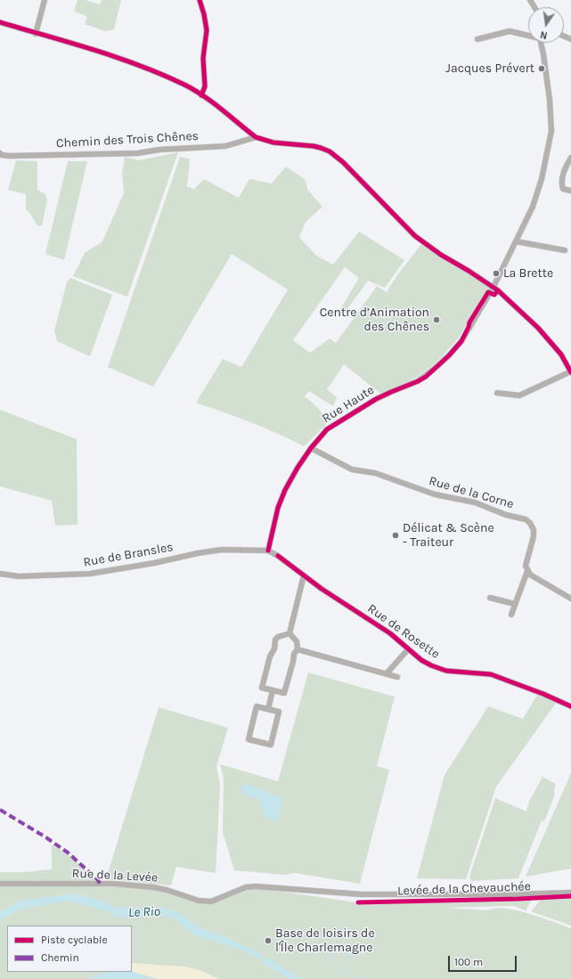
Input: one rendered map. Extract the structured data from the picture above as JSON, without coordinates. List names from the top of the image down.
{
  "streets": {
    "street": [
      "Chemin des Trois Chênes",
      "Rue Haute",
      "Rue de la Corne",
      "Rue de Bransles",
      "Rue de Rosette",
      "Rue de la Levée",
      "Levée de la Chevauchée"
    ]
  },
  "crossings": [
    ["Rue Haute", "Rue de la Corne"],
    ["Rue Haute", "Rue de Bransles"],
    ["Rue Haute", "Rue de Rosette"],
    ["Rue de Bransles", "Rue de Rosette"],
    ["Rue de la Levée", "Levée de la Chevauchée"]
  ],
  "water": ["Le Rio"],
  "places": [
    "Jacques Prévert",
    "La Brette",
    "Centre d’Animation des Chênes",
    "Délicat & Scène - Traiteur",
    "Base de loisirs de l'Île Charlemagne"
  ],
  "legend": ["Piste cyclable", "Chemin"],
  "scale_bar": "100 m",
  "north": "bottom"
}
